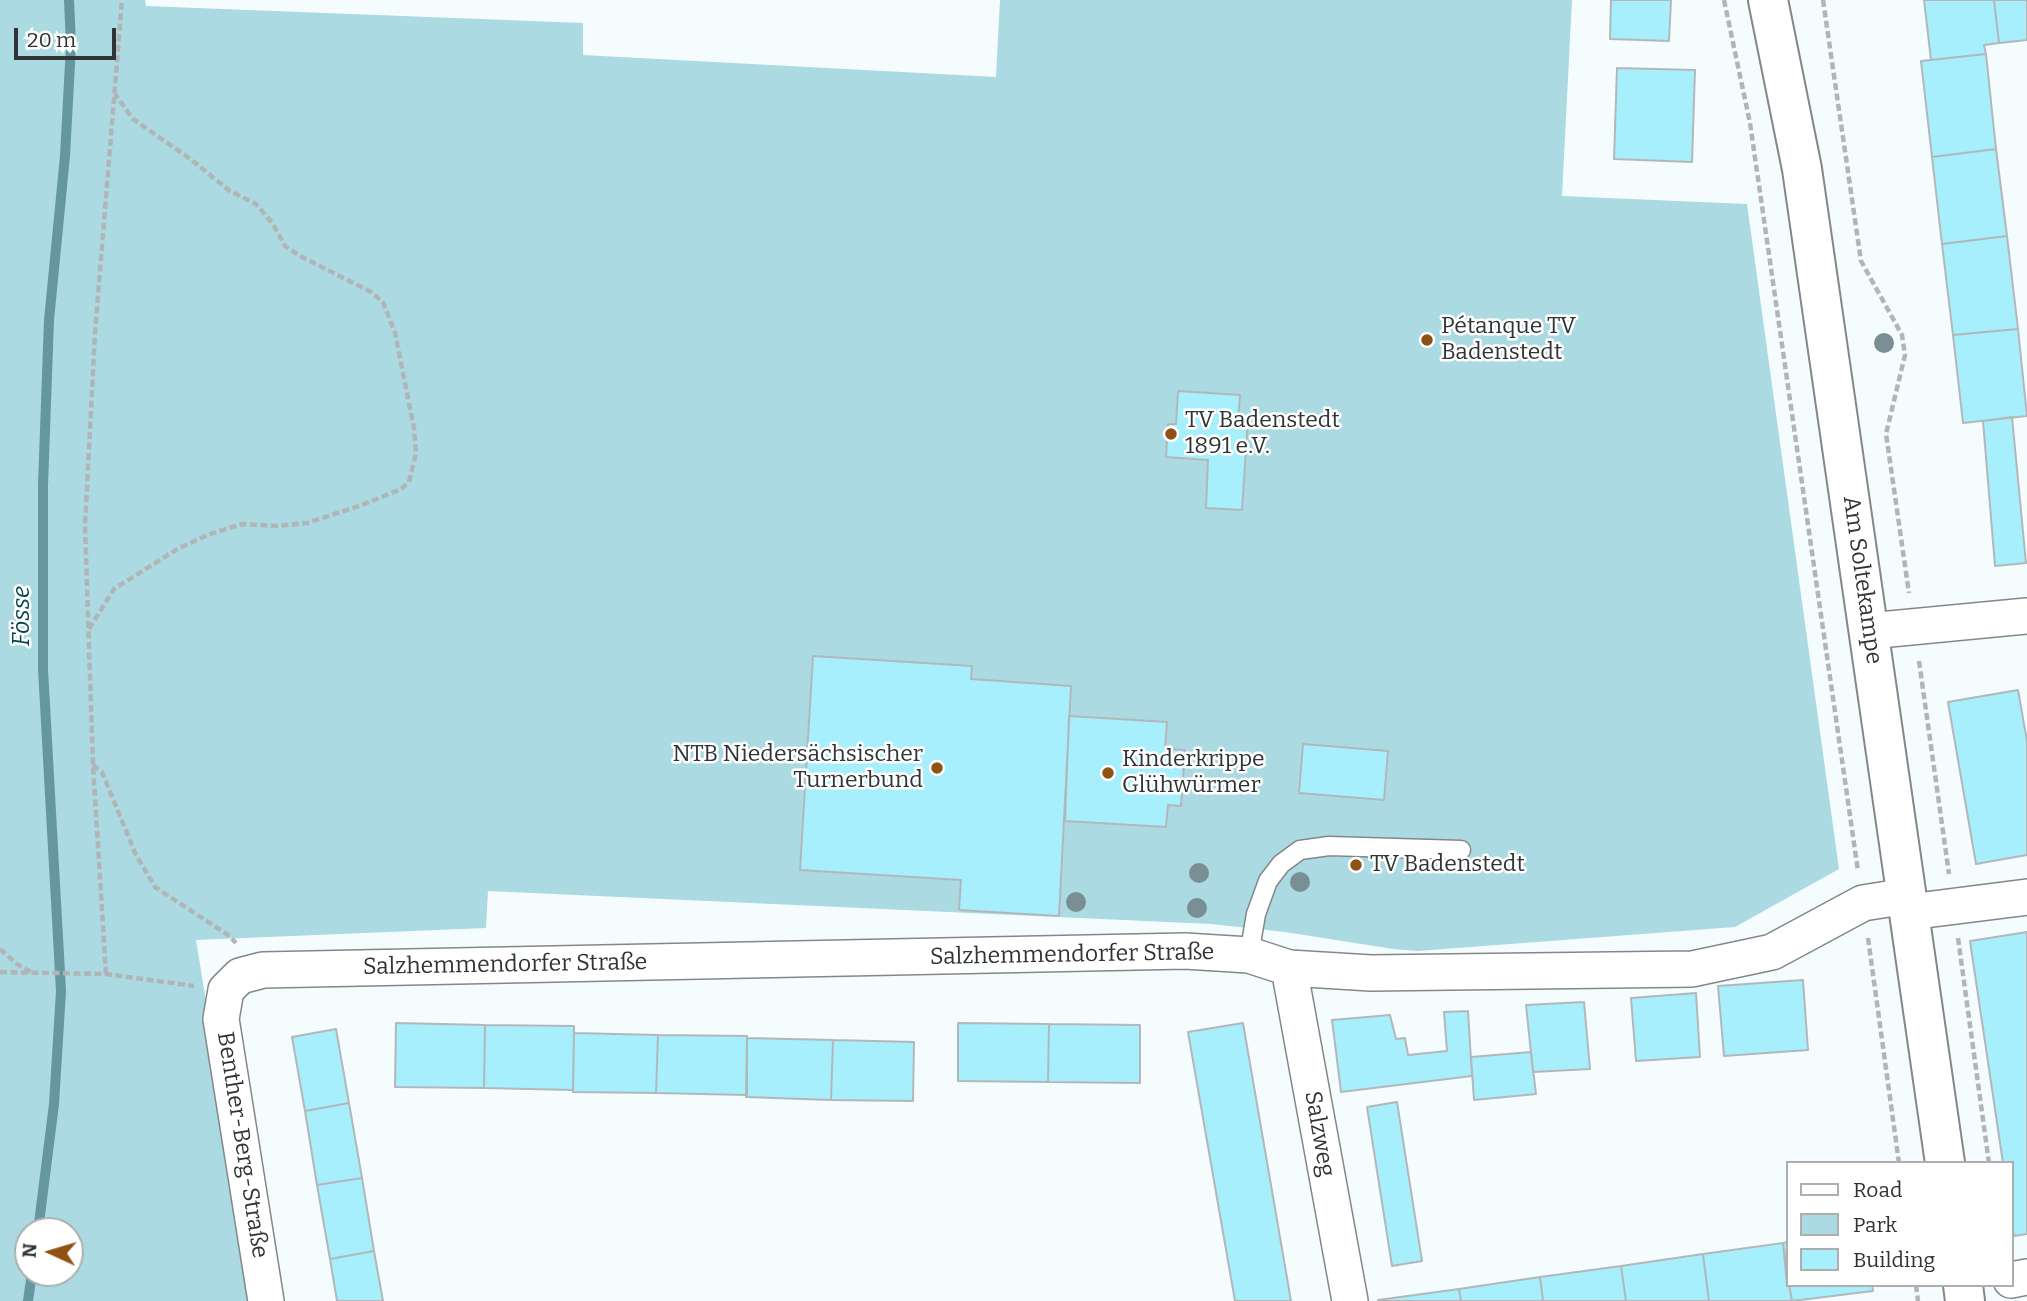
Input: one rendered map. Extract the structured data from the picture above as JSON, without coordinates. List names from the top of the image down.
{
  "streets": {
    "street": [
      "Am Soltekampe",
      "Salzhemmendorfer Straße",
      "Salzweg",
      "Benther-Berg-Straße"
    ]
  },
  "crossings": [
    ["Am Soltekampe", "Salzhemmendorfer Straße"],
    ["Salzhemmendorfer Straße", "Salzweg"],
    ["Salzhemmendorfer Straße", "Benther-Berg-Straße"]
  ],
  "water": ["Fösse"],
  "places": [
    "Pétanque TV Badenstedt",
    "TV Badenstedt 1891 e.V.",
    "NTB Niedersächsischer Turnerbund",
    "Kinderkrippe Glühwürmer",
    "TV Badenstedt"
  ],
  "legend": ["Road", "Park", "Building"],
  "scale_bar": "20 m",
  "north": "left"
}
